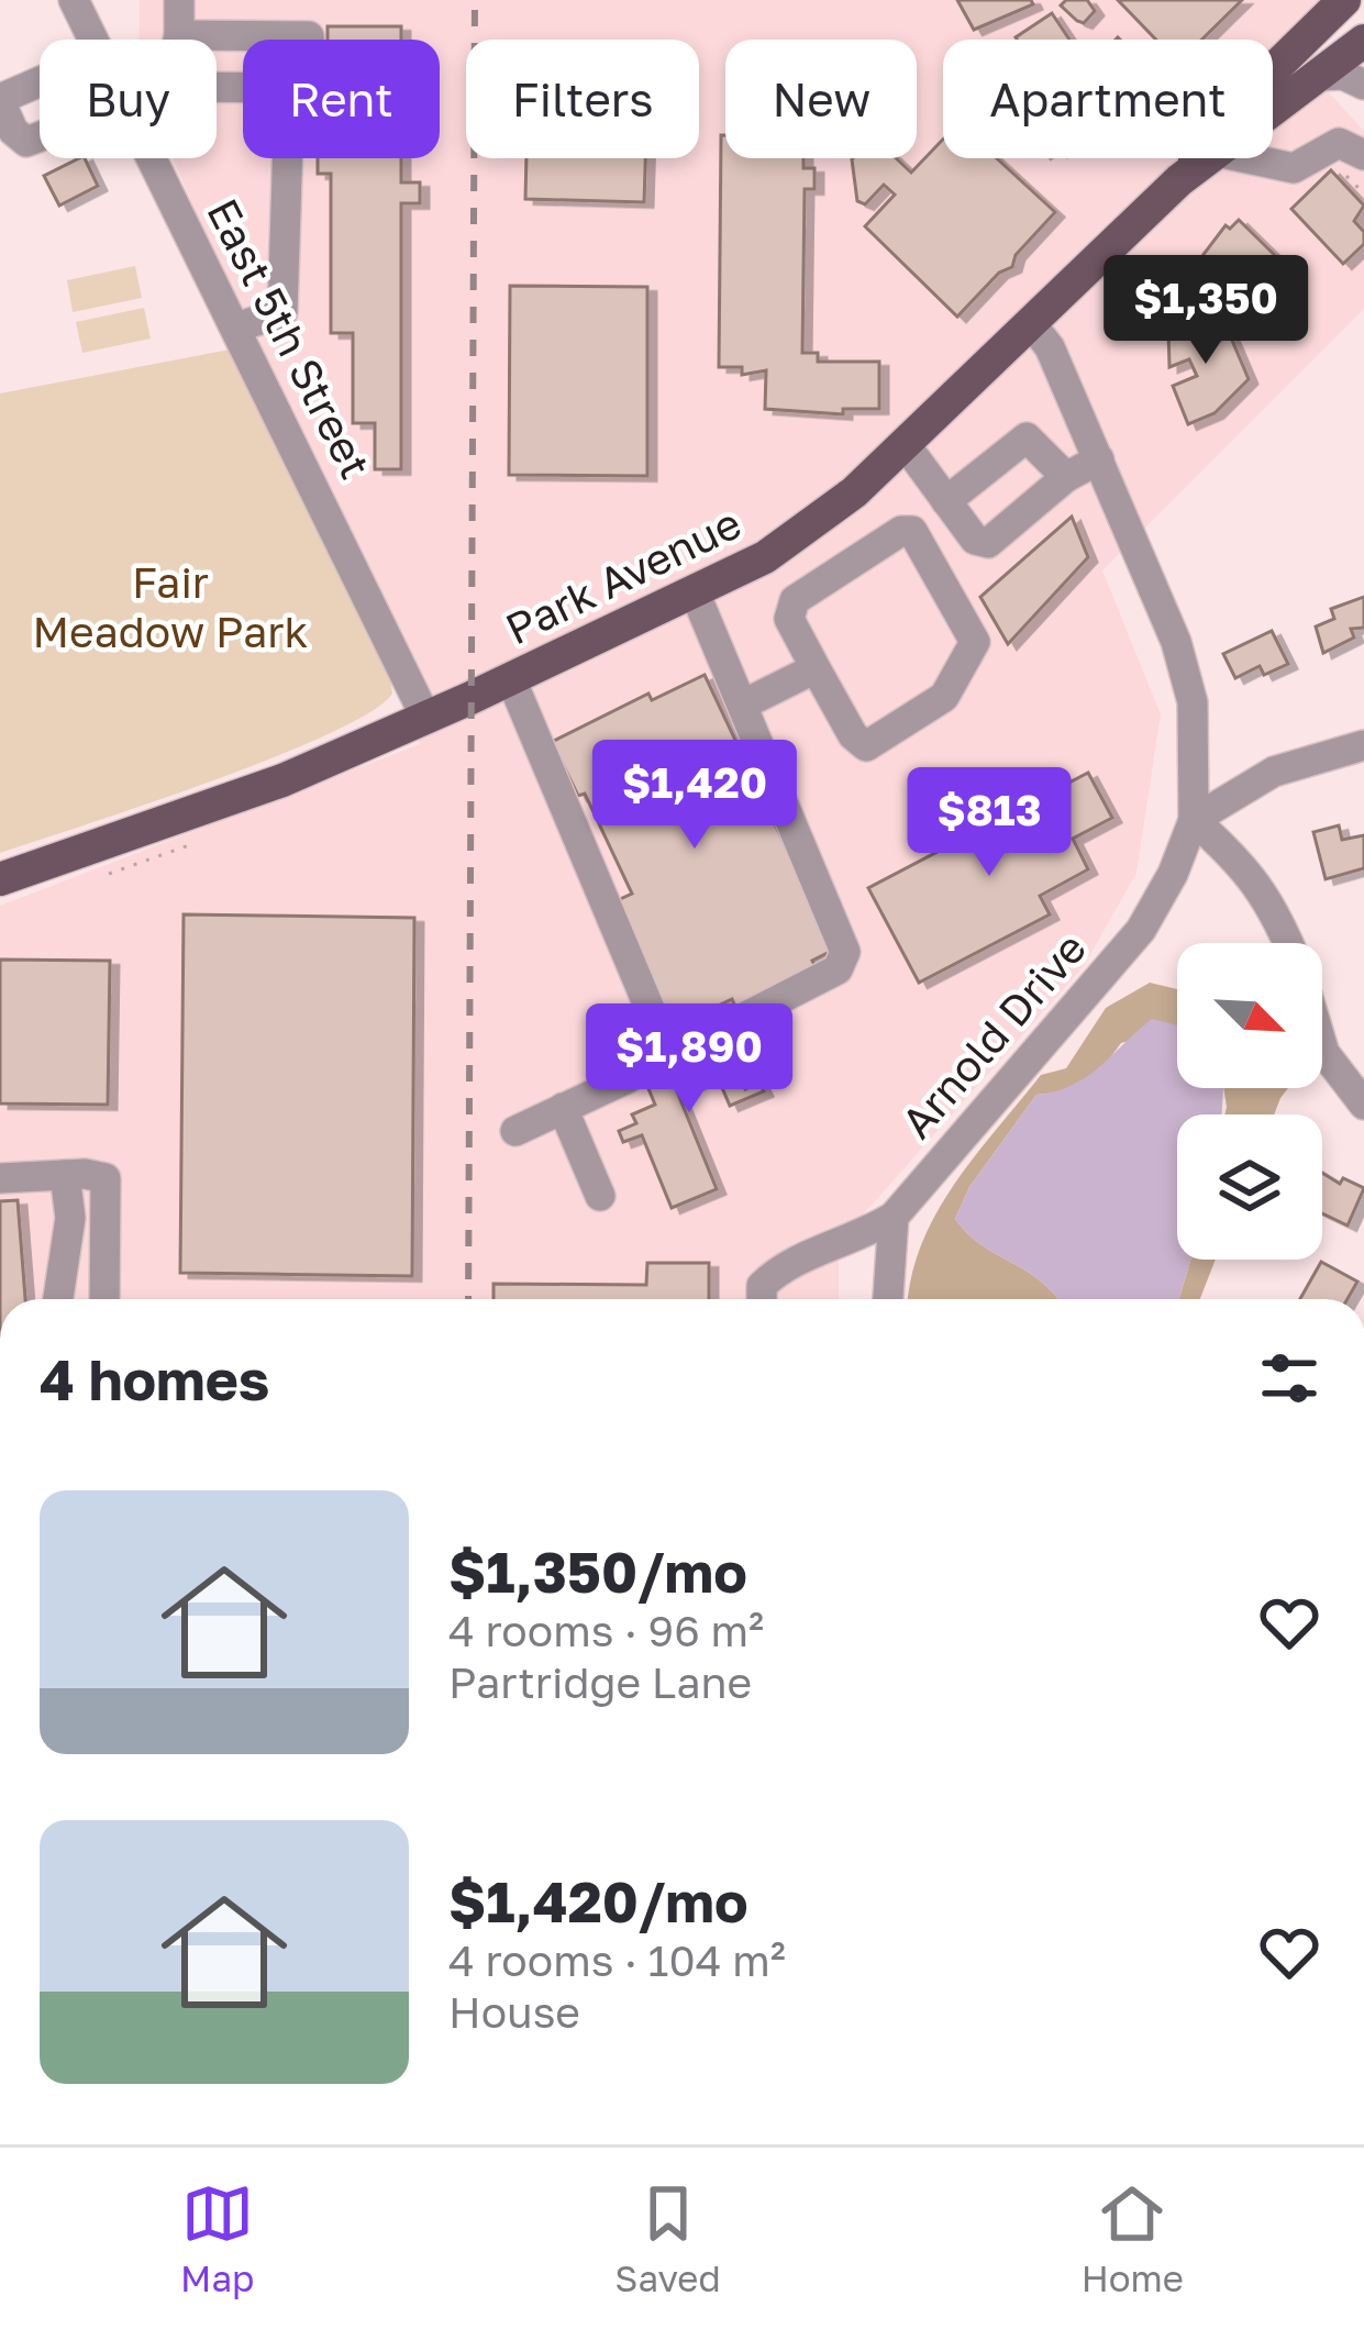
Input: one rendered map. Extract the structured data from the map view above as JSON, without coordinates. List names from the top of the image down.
{
  "streets": {
    "main road": ["Park Avenue"],
    "street": ["East 5th Street", "Arnold Drive"]
  },
  "crossings": [
    ["East 5th Street", "Park Avenue"]
  ],
  "parks": ["Fair Meadow Park"],
  "north": "bottom right",
  "page": {
    "chip": [
      "Buy",
      "Rent",
      "Filters",
      "New",
      "Apartment"
    ],
    "price": [
      "$1,350",
      "$1,420",
      "$813",
      "$1,890"
    ],
    "heading": "4 homes",
    "list": [
      {
        "name": "$1,350/mo",
        "note": "4 rooms · 96 m² · Partridge Lane"
      },
      {
        "name": "$1,420/mo",
        "note": "4 rooms · 104 m² · House"
      }
    ],
    "tabs": ["Map", "Saved", "Home"]
  }
}
